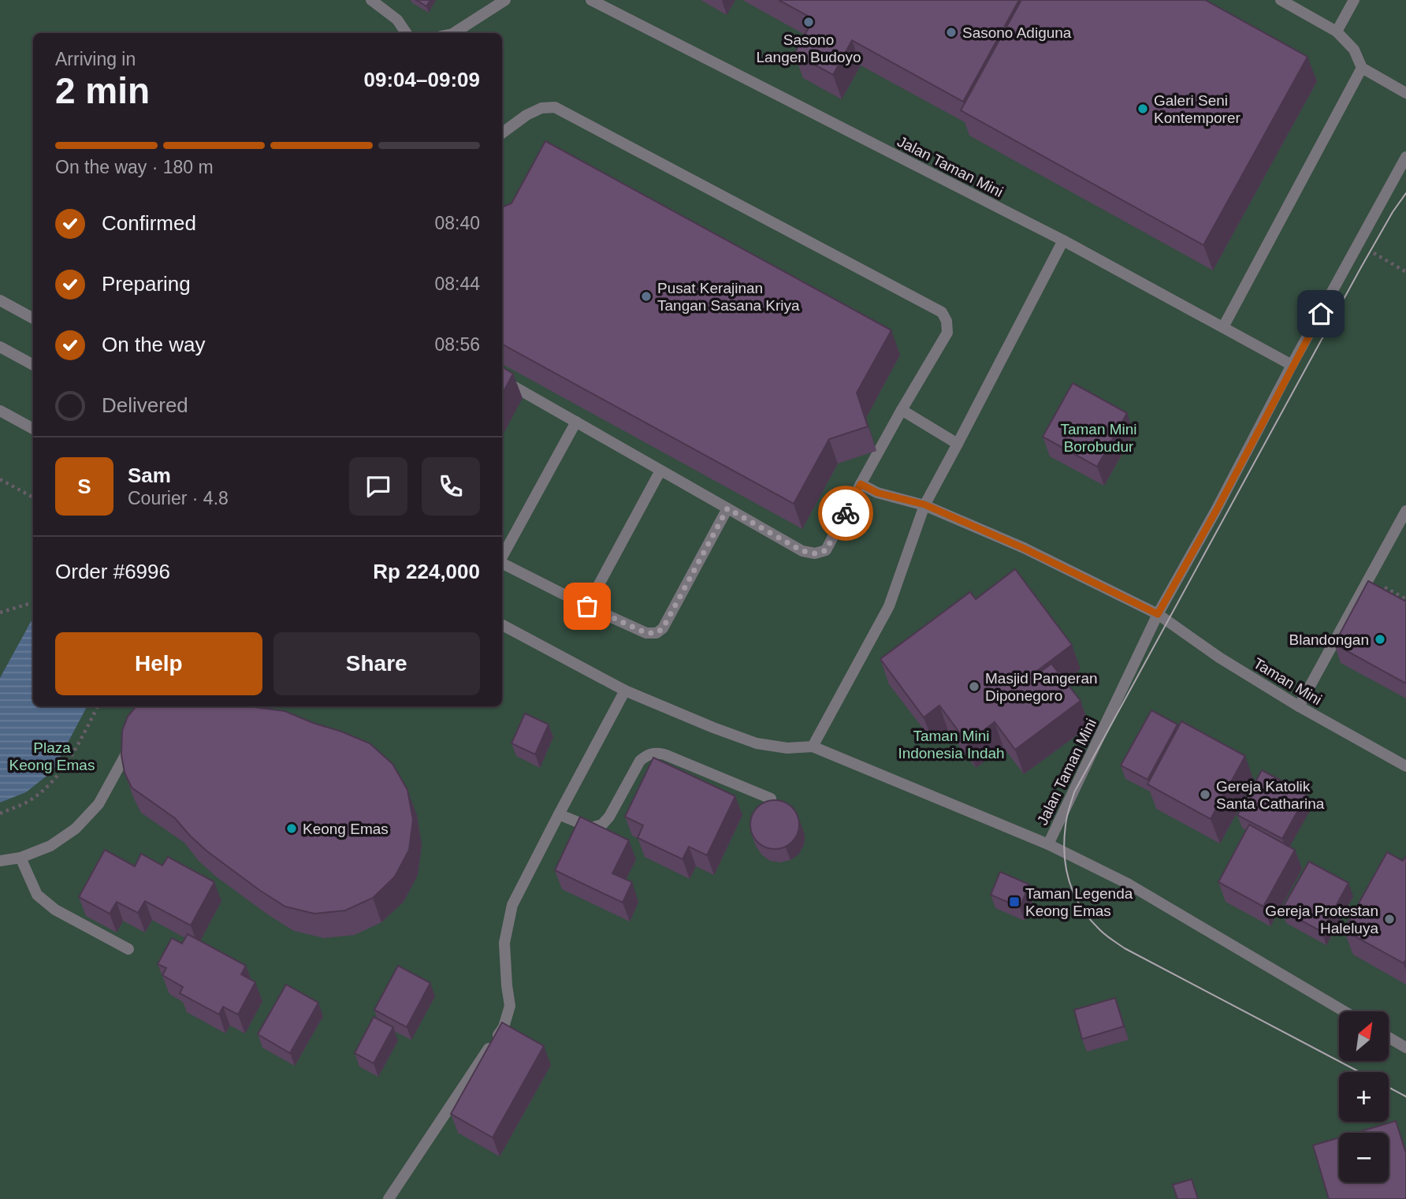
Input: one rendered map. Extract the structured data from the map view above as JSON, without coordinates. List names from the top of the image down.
{
  "streets": {
    "lane": ["Jalan Taman Mini", "Taman Mini"]
  },
  "crossings": [
    ["Jalan Taman Mini", "Taman Mini"]
  ],
  "parks": ["Taman Mini Borobudur", "Taman Mini Indonesia Indah", "Plaza Keong Emas"],
  "places": {
    "other": [
      "Sasono Langen Budoyo",
      "Sasono Adiguna",
      "Galeri Seni Kontemporer",
      "Pusat Kerajinan Tangan Sasana Kriya",
      "Blandongan",
      "Masjid Pangeran Diponegoro",
      "Gereja Katolik Santa Catharina",
      "Keong Emas",
      "Gereja Protestan Haleluya"
    ],
    "transit": ["Taman Legenda Keong Emas"]
  },
  "north": "top right",
  "page": {
    "heading": ["2 min", "Arriving in", "09:04–09:09"],
    "panel": [
      "Sam",
      "Courier · 4.8",
      "Order #6996",
      "Rp 224,000"
    ],
    "bar": "On the way · 180 m",
    "list": [
      ["Confirmed", "08:40"],
      ["Preparing", "08:44"],
      ["On the way", "08:56"],
      "Delivered"
    ],
    "round": "S",
    "buttons": ["Help", "Share"],
    "map_buttons": ["+", "−"]
  }
}
